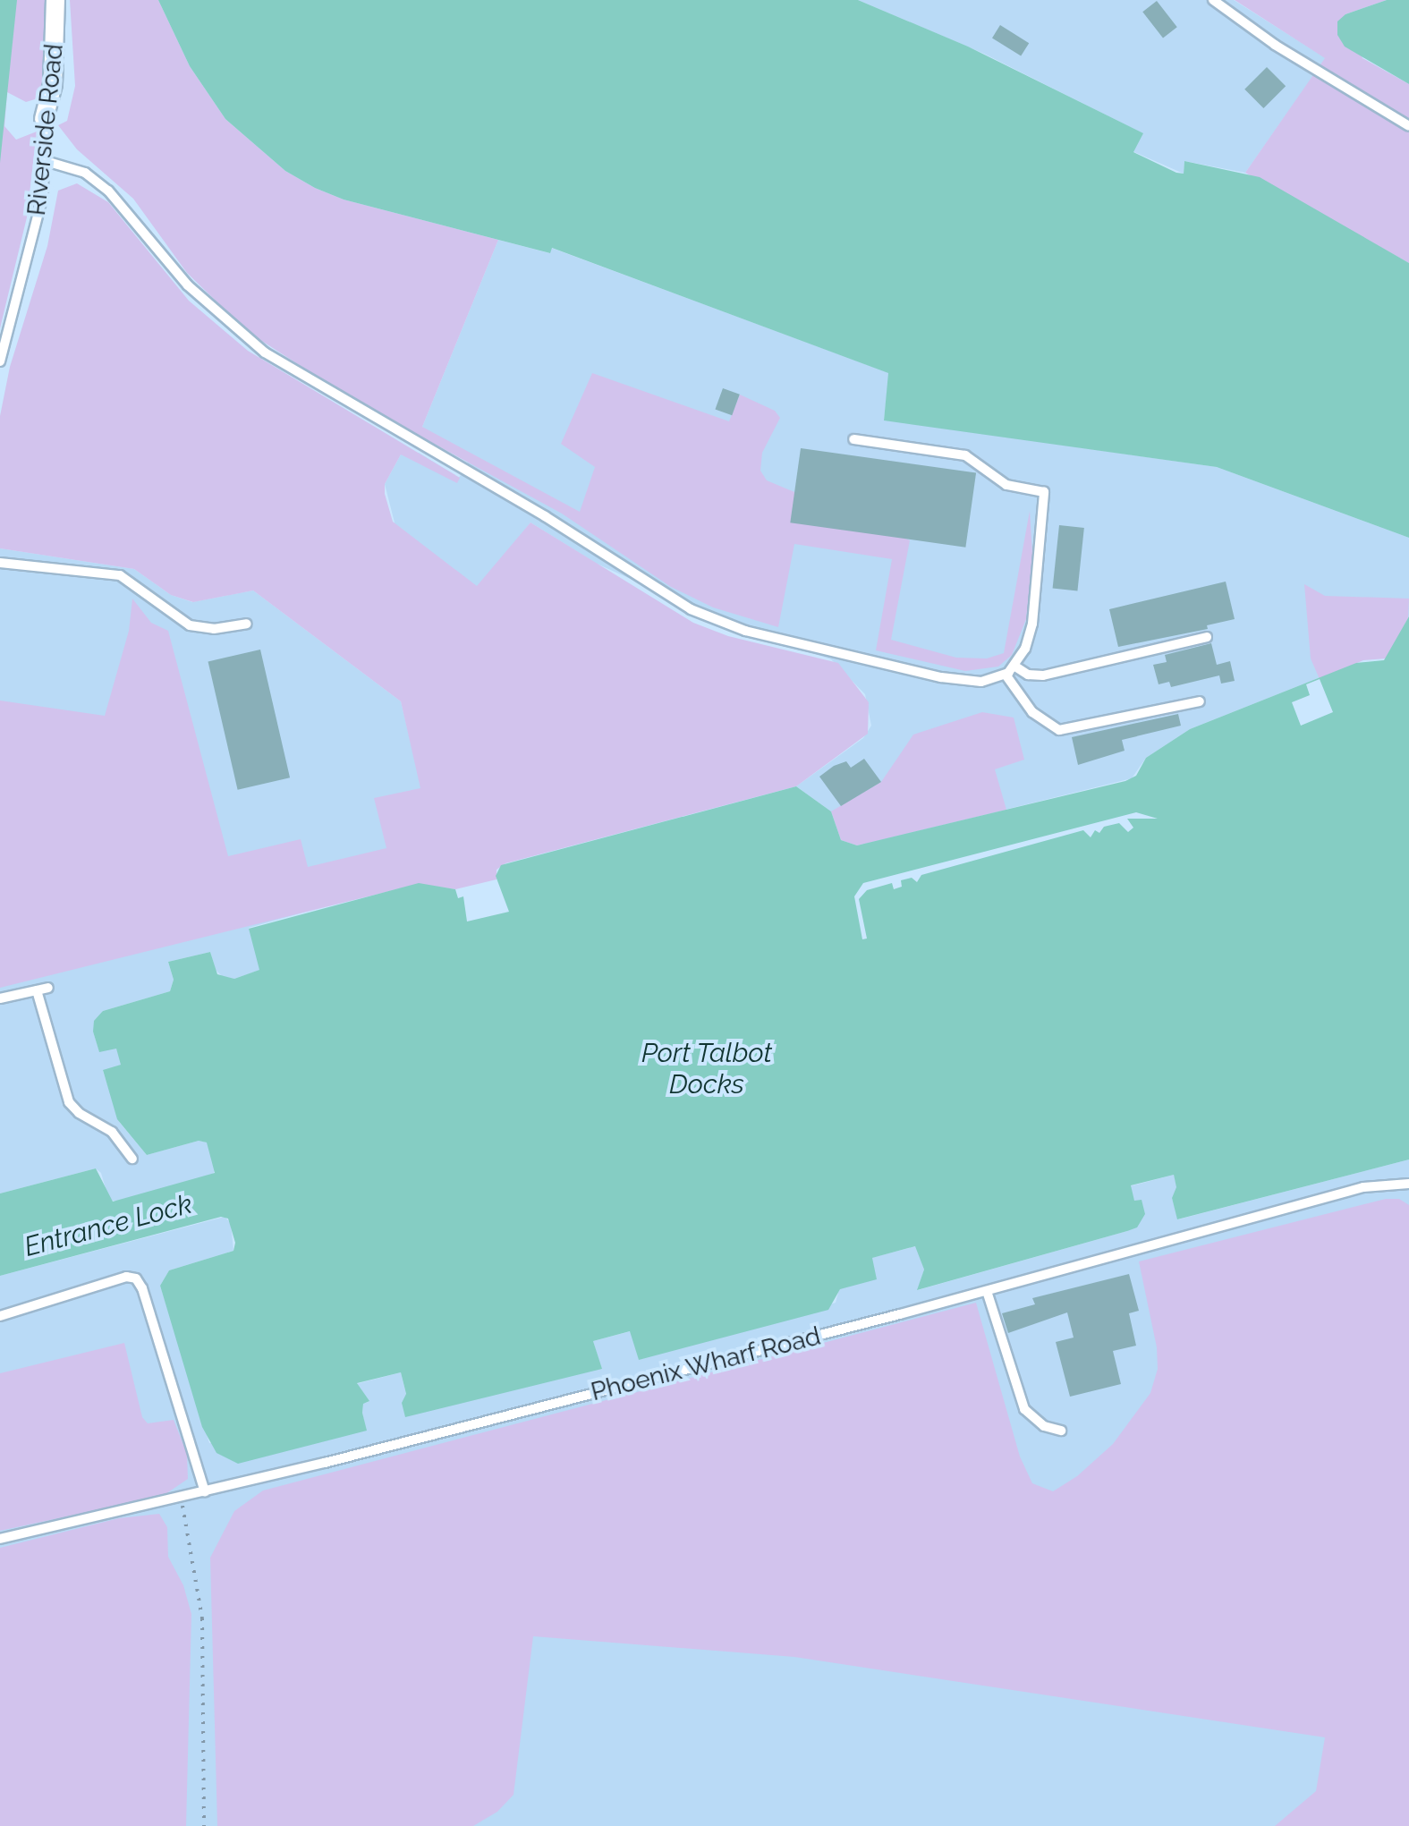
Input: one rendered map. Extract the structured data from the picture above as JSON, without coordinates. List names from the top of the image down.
{
  "streets": {
    "street": ["Riverside Road"],
    "lane": ["Phoenix Wharf Road"]
  },
  "water": ["Port Talbot Docks", "Entrance Lock"]
}
